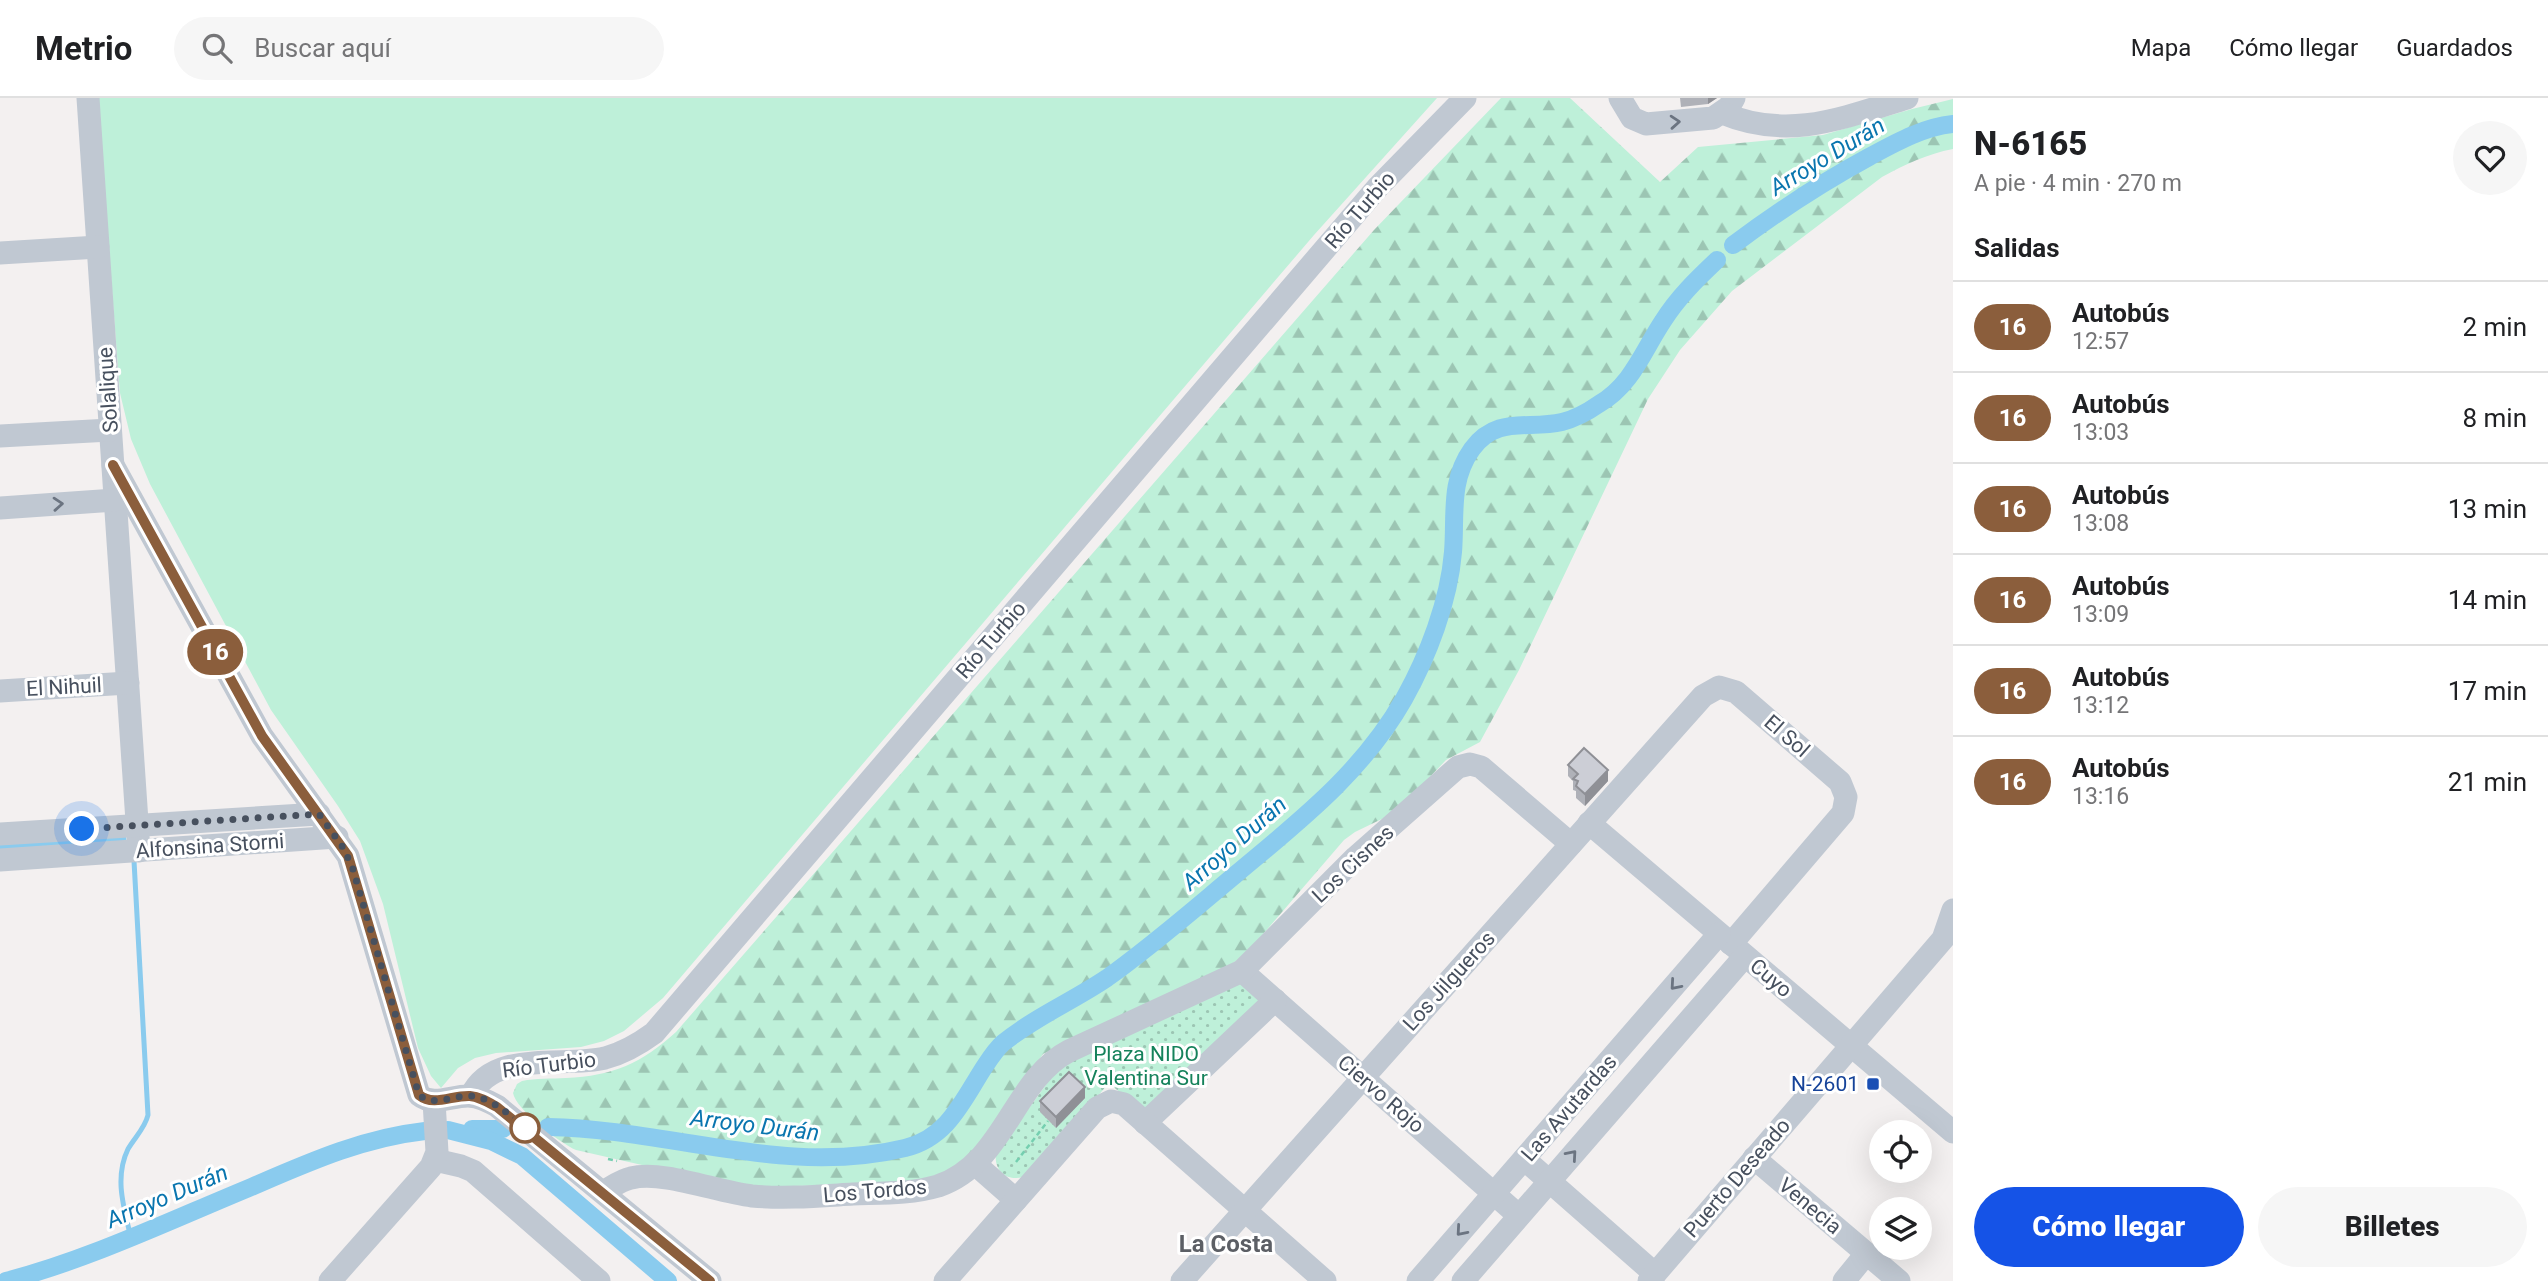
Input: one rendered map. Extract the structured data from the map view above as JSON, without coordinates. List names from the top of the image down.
{
  "streets": {
    "street": [
      "Río Turbio",
      "Solalique",
      "El Nihuil",
      "El Sol",
      "Alfonsina Storni",
      "Los Cisnes",
      "Cuyo",
      "Los Jilgueros",
      "Ciervo Rojo",
      "Las Avutardas",
      "Puerto Deseado",
      "Los Tordos",
      "Venecia"
    ]
  },
  "crossings": [
    ["Solalique", "El Nihuil"],
    ["Solalique", "Alfonsina Storni"],
    ["El Sol", "Los Jilgueros"],
    ["El Sol", "Las Avutardas"],
    ["Los Cisnes", "Los Jilgueros"],
    ["Los Cisnes", "Ciervo Rojo"],
    ["Los Cisnes", "Los Tordos"],
    ["Cuyo", "Los Jilgueros"],
    ["Cuyo", "Las Avutardas"],
    ["Cuyo", "Puerto Deseado"],
    ["Los Jilgueros", "Ciervo Rojo"],
    ["Ciervo Rojo", "Las Avutardas"],
    ["Ciervo Rojo", "Los Tordos"],
    ["Puerto Deseado", "Venecia"]
  ],
  "districts": ["La Costa"],
  "water": ["Arroyo Durán"],
  "parks": ["Plaza NIDO Valentina Sur"],
  "places": {
    "transit": ["N-2601"]
  },
  "lines": ["bus line 16"],
  "page": {
    "header": "Metrio",
    "search": "Buscar aquí",
    "nav": ["Mapa", "Cómo llegar", "Guardados"],
    "on_map": "16",
    "heading": [
      ["N-6165", "A pie · 4 min · 270 m"],
      "Salidas"
    ],
    "list": [
      {
        "mark": "16",
        "name": "Autobús",
        "note": "12:57",
        "value": "2 min"
      },
      {
        "mark": "16",
        "name": "Autobús",
        "note": "13:03",
        "value": "8 min"
      },
      {
        "mark": "16",
        "name": "Autobús",
        "note": "13:08",
        "value": "13 min"
      },
      {
        "mark": "16",
        "name": "Autobús",
        "note": "13:09",
        "value": "14 min"
      },
      {
        "mark": "16",
        "name": "Autobús",
        "note": "13:12",
        "value": "17 min"
      },
      {
        "mark": "16",
        "name": "Autobús",
        "note": "13:16",
        "value": "21 min"
      }
    ],
    "buttons": ["Cómo llegar", "Billetes"]
  }
}
